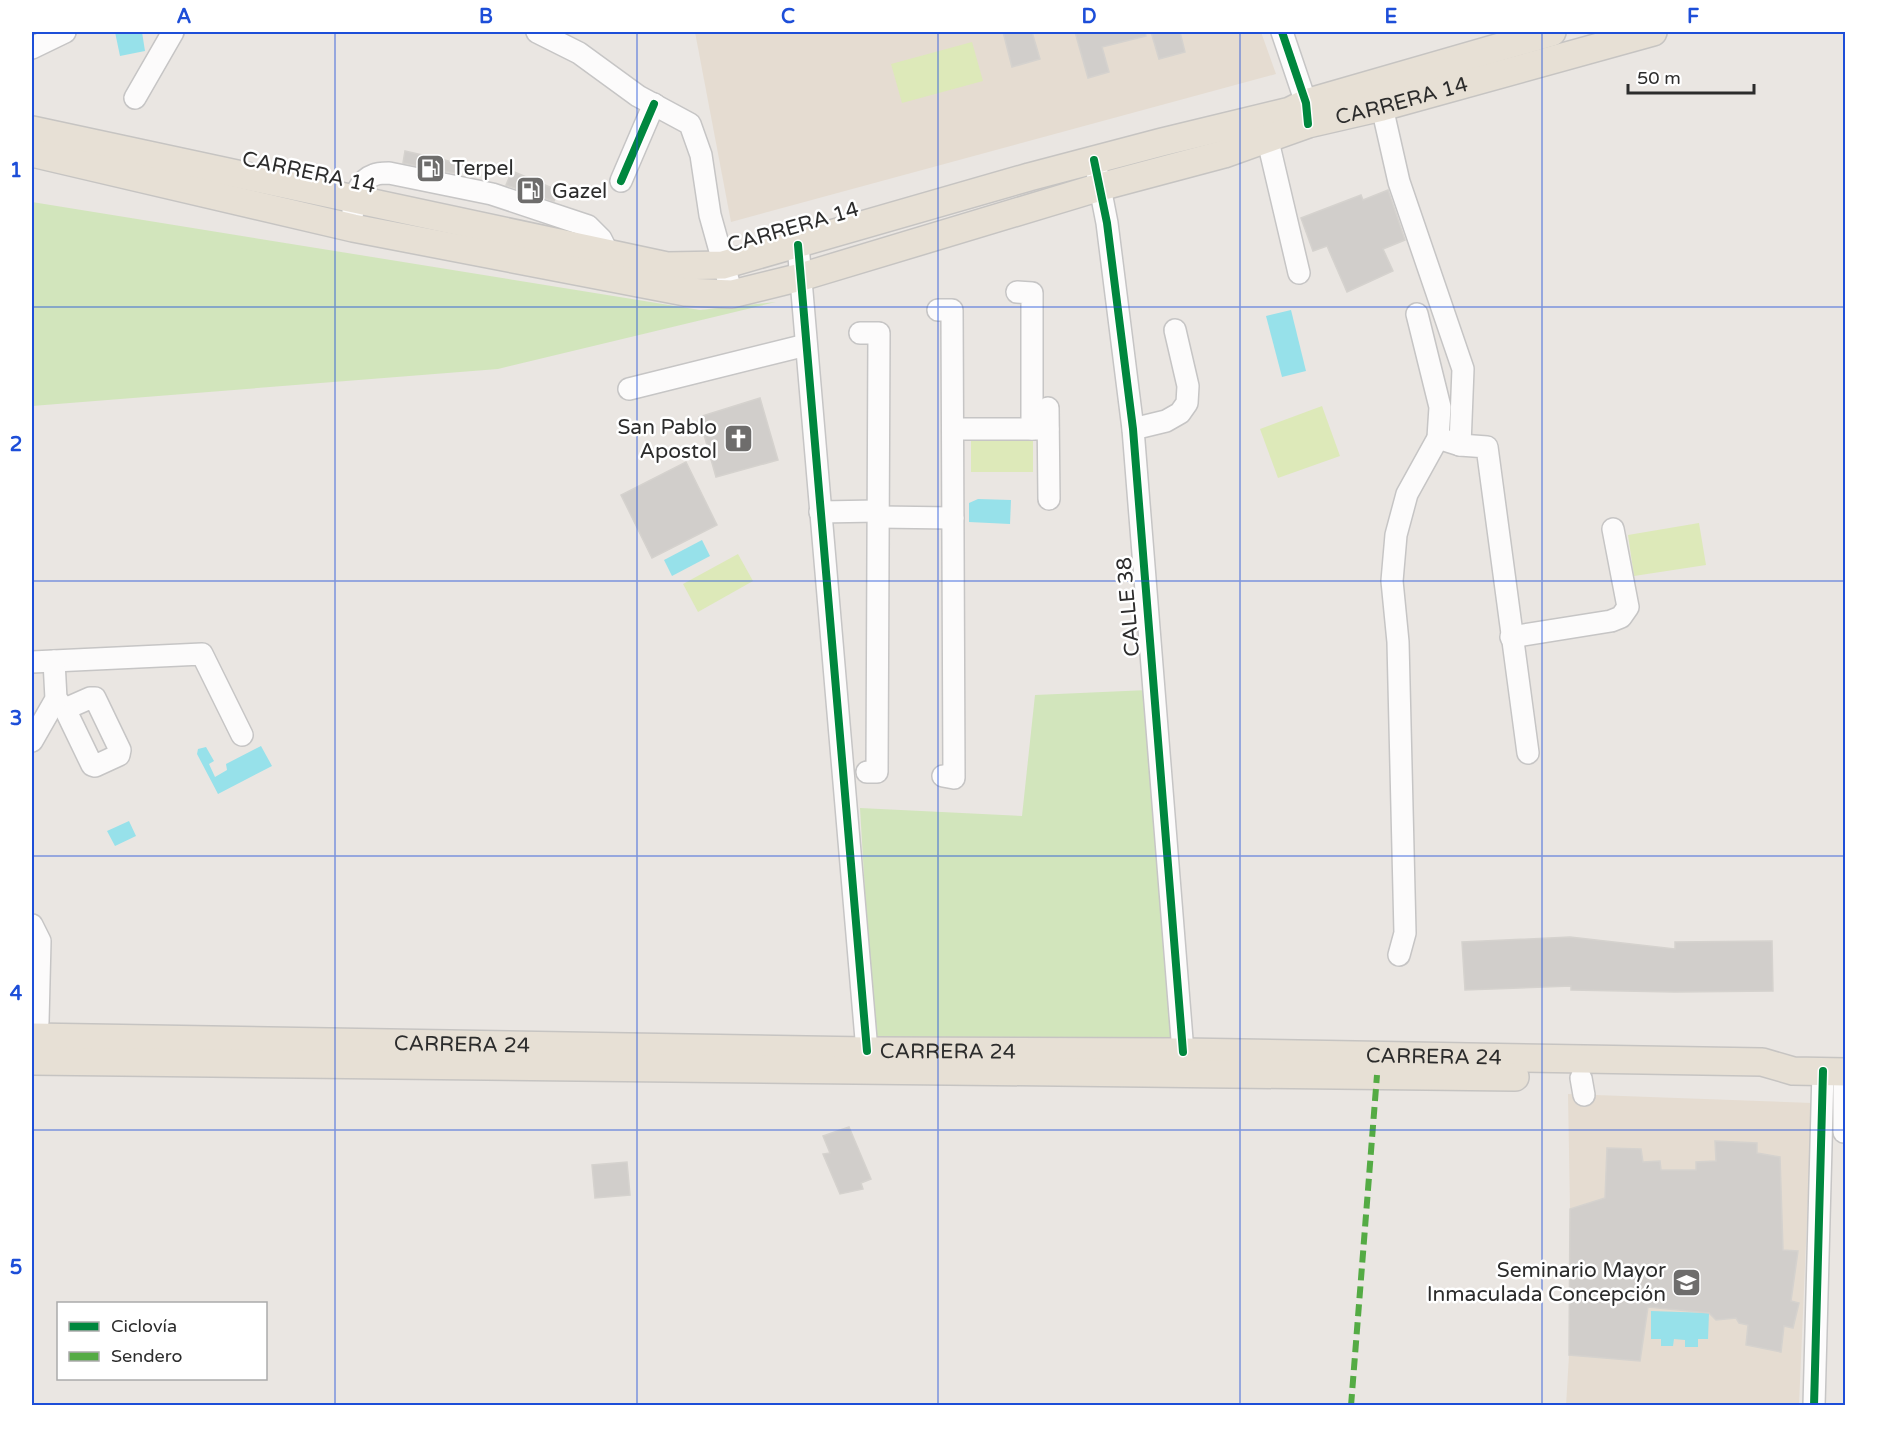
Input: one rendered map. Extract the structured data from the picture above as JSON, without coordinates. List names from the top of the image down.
{
  "streets": {
    "main road": ["CARRERA 14", "CARRERA 24"],
    "street": ["CALLE 38"]
  },
  "crossings": [
    ["CARRERA 14", "CALLE 38"],
    ["CALLE 38", "CARRERA 24"]
  ],
  "places": {
    "fuel station": ["Terpel", "Gazel"],
    "church": ["San Pablo Apostol"],
    "school or university": ["Seminario Mayor Inmaculada Concepción"]
  },
  "legend": ["Ciclovía", "Sendero"],
  "scale_bar": "50 m",
  "grid": {
    "columns": [
      "A",
      "B",
      "C",
      "D",
      "E",
      "F"
    ],
    "rows": [
      "1",
      "2",
      "3",
      "4",
      "5"
    ]
  }
}
